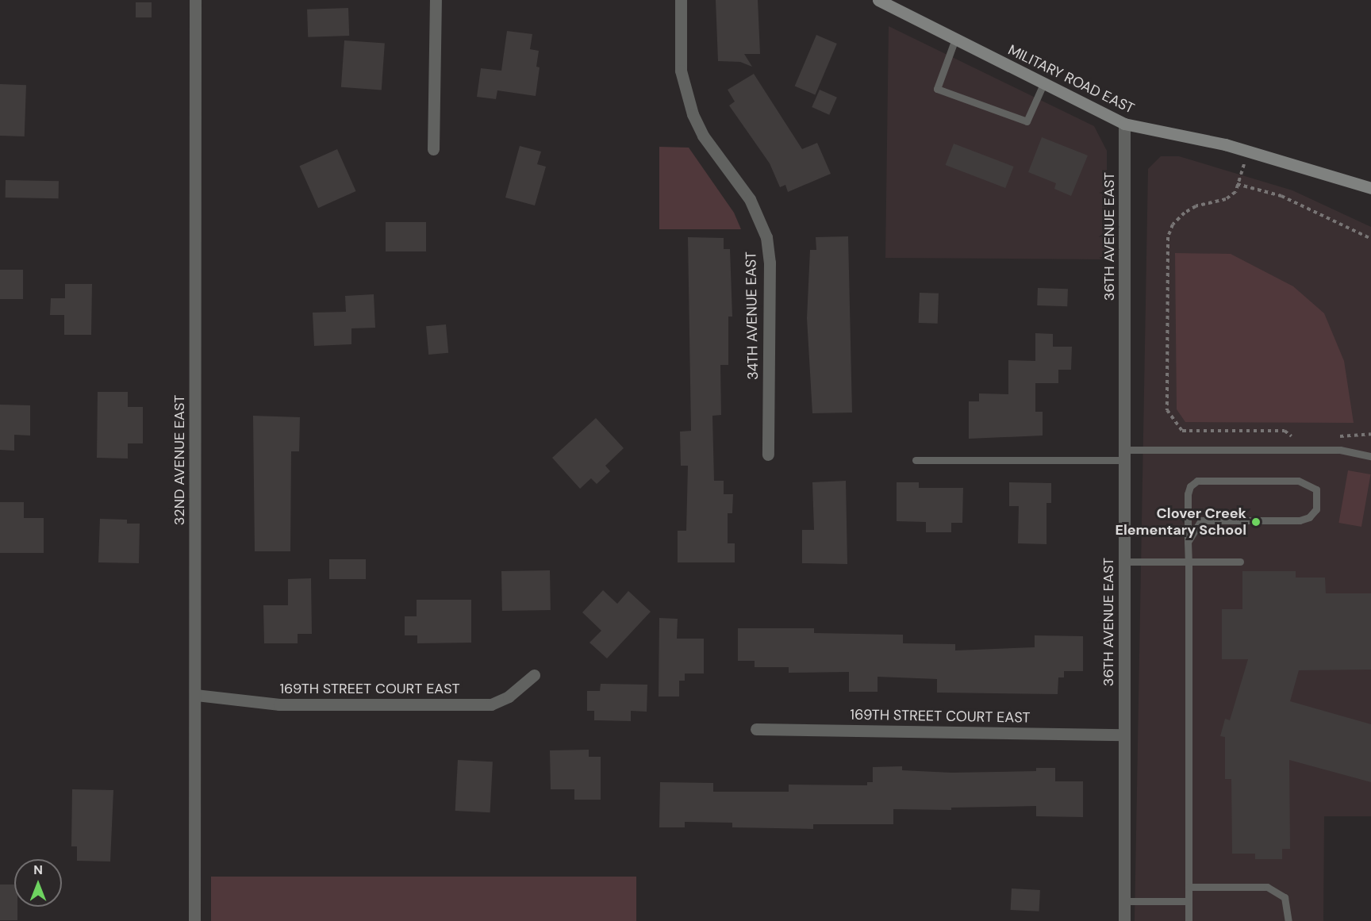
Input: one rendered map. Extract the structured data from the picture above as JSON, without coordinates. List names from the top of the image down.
{
  "streets": {
    "street": [
      "MILITARY ROAD EAST",
      "36TH AVENUE EAST",
      "34TH AVENUE EAST",
      "32ND AVENUE EAST",
      "169TH STREET COURT EAST"
    ]
  },
  "crossings": [
    ["MILITARY ROAD EAST", "36TH AVENUE EAST"],
    ["36TH AVENUE EAST", "169TH STREET COURT EAST"],
    ["32ND AVENUE EAST", "169TH STREET COURT EAST"]
  ],
  "places": ["Clover Creek Elementary School"],
  "north": "top"
}
